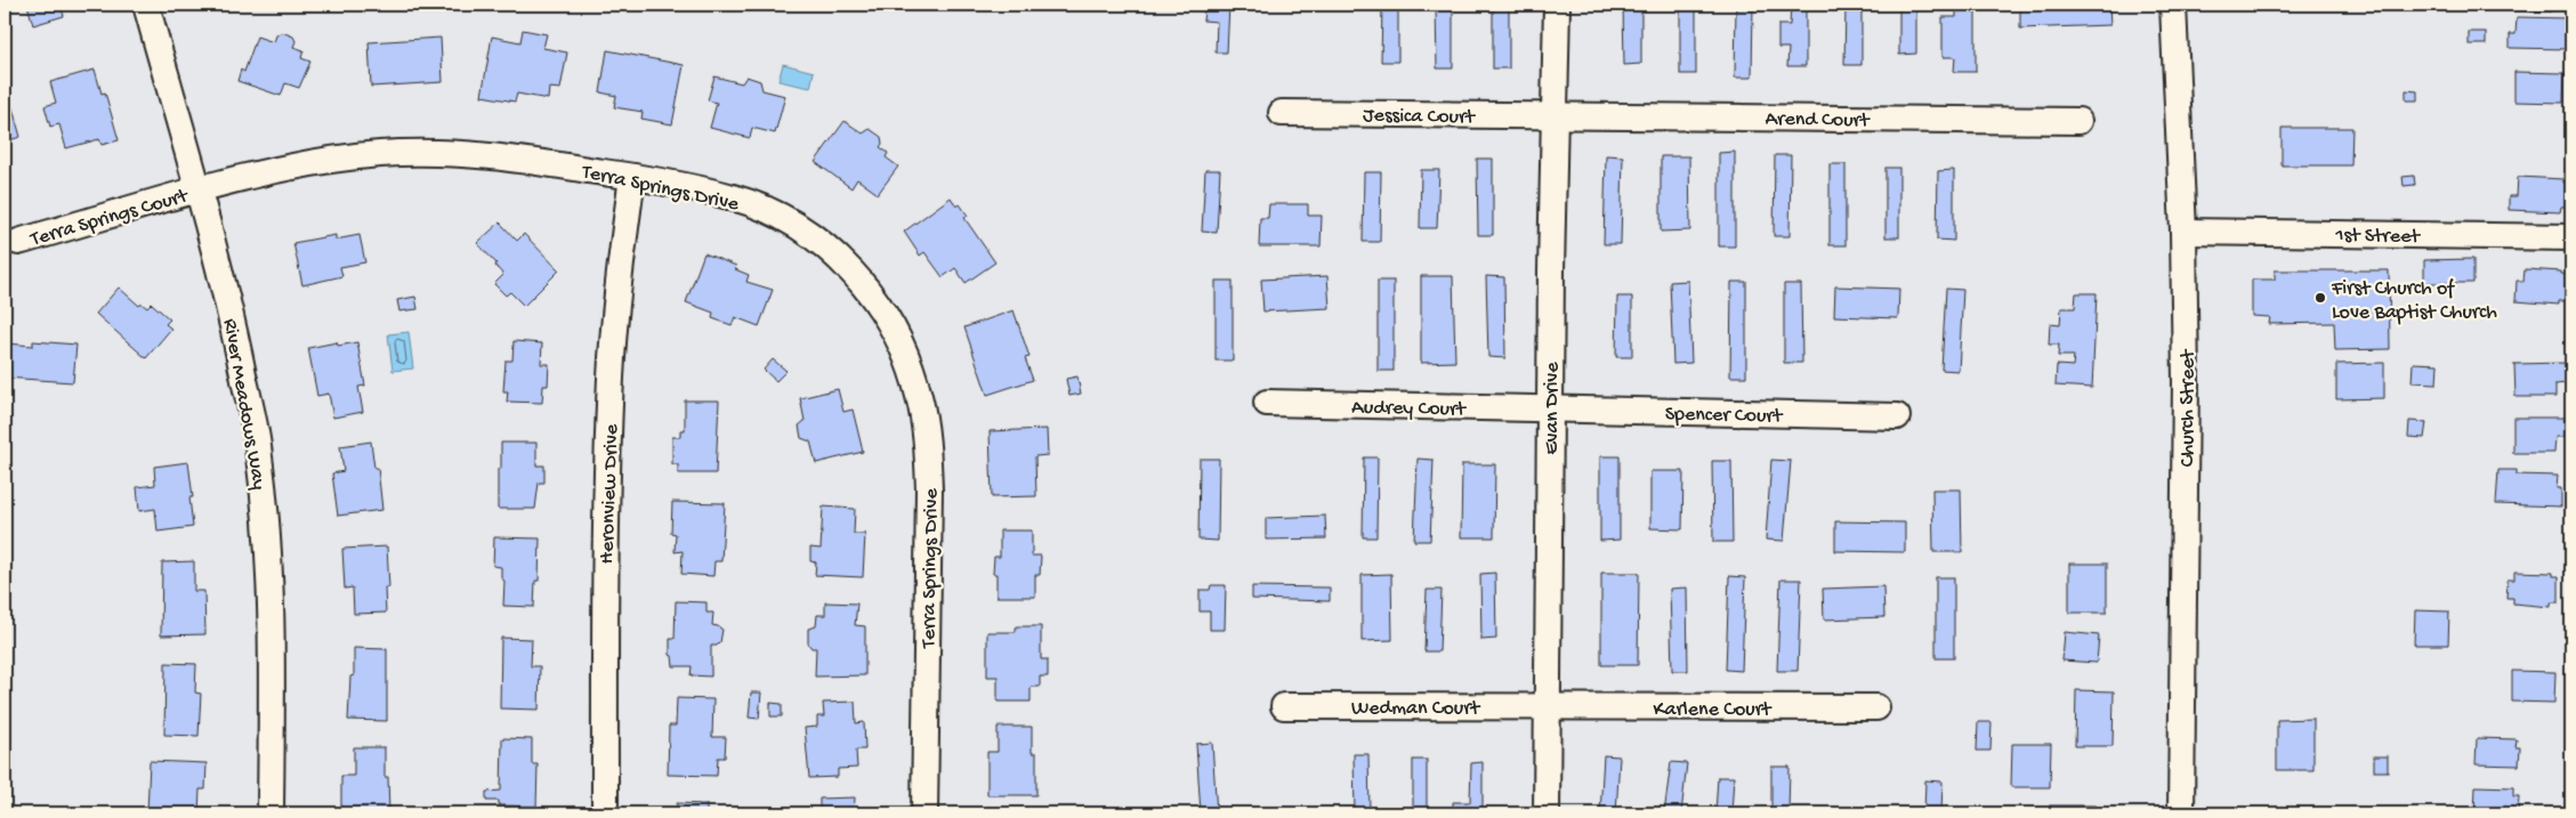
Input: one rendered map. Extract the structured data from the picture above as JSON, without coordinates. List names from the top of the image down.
{
  "streets": {
    "street": [
      "Jessica Court",
      "Arend Court",
      "Terra Springs Drive",
      "Terra Springs Court",
      "1st Street",
      "River Meadows Way",
      "Audrey Court",
      "Evan Drive",
      "Church Street",
      "Spencer Court",
      "Heronview Drive",
      "Wedman Court",
      "Karlene Court"
    ]
  },
  "crossings": [
    ["Jessica Court", "Arend Court"],
    ["Jessica Court", "Evan Drive"],
    ["Arend Court", "Evan Drive"],
    ["Terra Springs Drive", "Terra Springs Court"],
    ["Terra Springs Drive", "River Meadows Way"],
    ["Terra Springs Drive", "Heronview Drive"],
    ["Terra Springs Court", "River Meadows Way"],
    ["1st Street", "Church Street"],
    ["Audrey Court", "Evan Drive"],
    ["Audrey Court", "Spencer Court"],
    ["Evan Drive", "Spencer Court"],
    ["Evan Drive", "Wedman Court"],
    ["Evan Drive", "Karlene Court"],
    ["Wedman Court", "Karlene Court"]
  ],
  "places": ["First Church of Love Baptist Church"]
}
